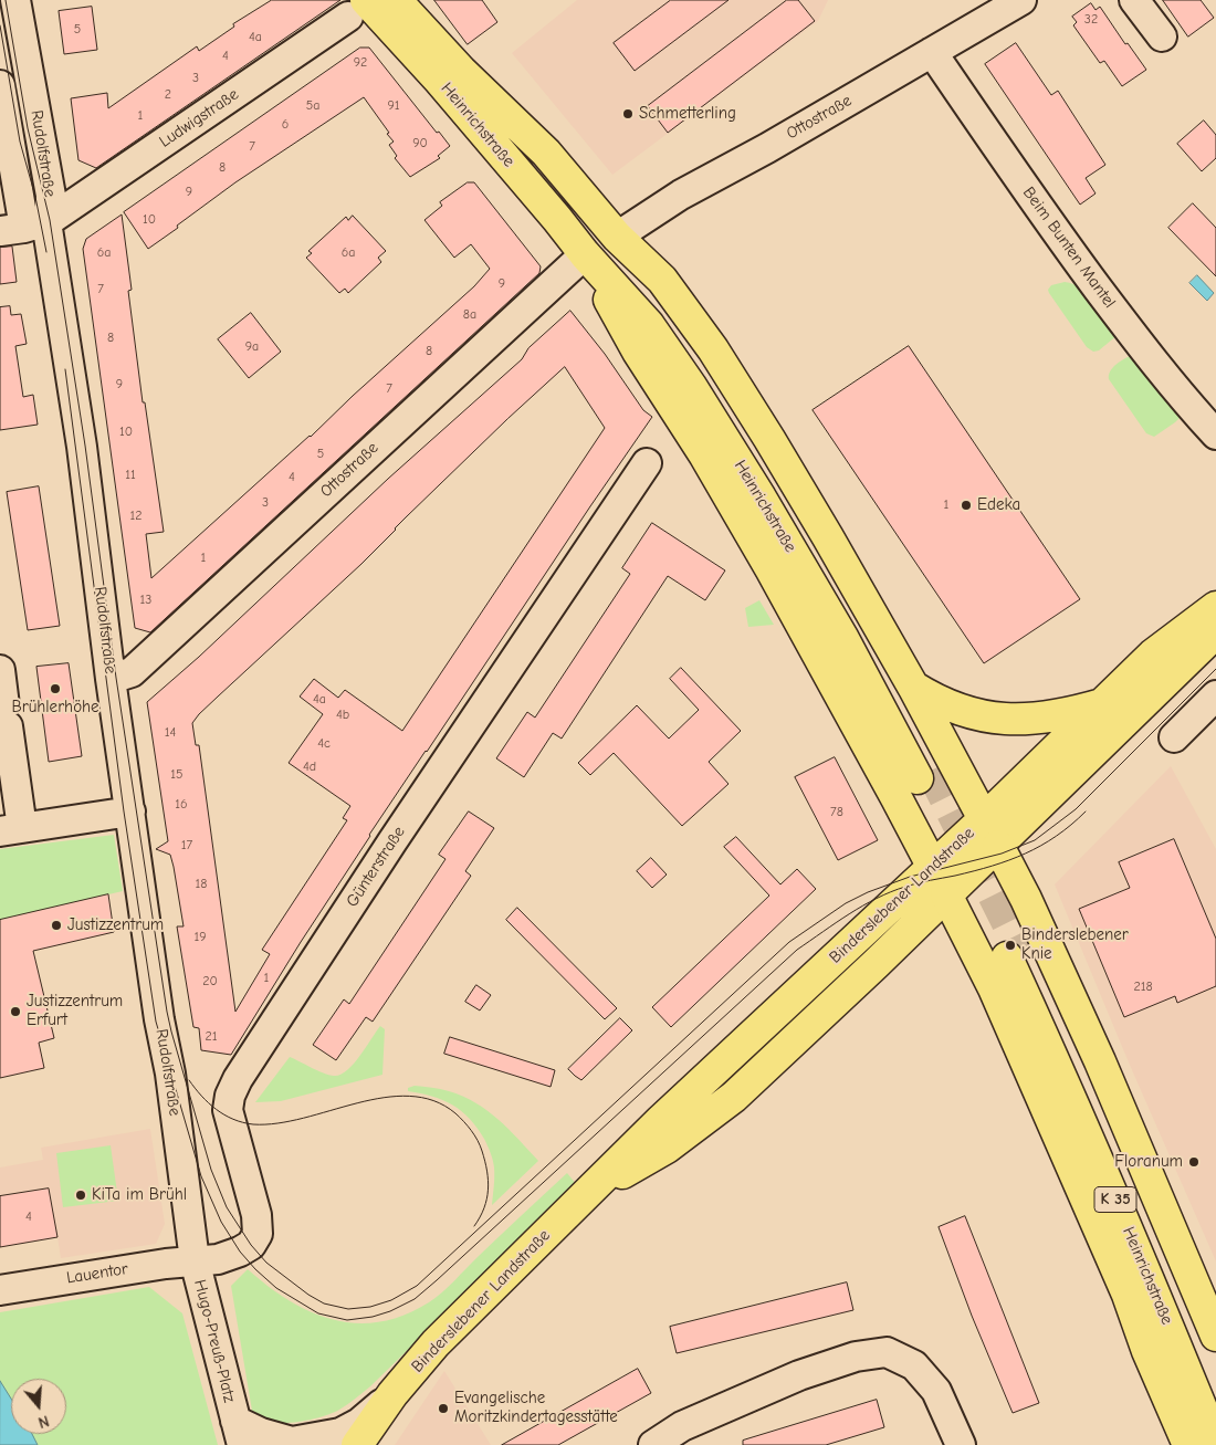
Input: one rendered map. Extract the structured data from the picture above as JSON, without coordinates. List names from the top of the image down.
{
  "streets": {
    "main road": ["Heinrichstraße", "Binderslebener Landstraße", "K 35"],
    "street": [
      "Ottostraße",
      "Ludwigstraße",
      "Rudolfstraße",
      "Beim Bunten Mantel",
      "Günterstraße",
      "Lauentor",
      "Hugo-Preuß-Platz"
    ]
  },
  "crossings": [
    ["Ottostraße", "Heinrichstraße"],
    ["Ottostraße", "Rudolfstraße"],
    ["Ottostraße", "Beim Bunten Mantel"],
    ["Ludwigstraße", "Heinrichstraße"],
    ["Ludwigstraße", "Rudolfstraße"],
    ["Heinrichstraße", "Binderslebener Landstraße"],
    ["Heinrichstraße", "K 35"],
    ["Rudolfstraße", "Günterstraße"],
    ["Rudolfstraße", "Lauentor"],
    ["Rudolfstraße", "Hugo-Preuß-Platz"],
    ["Günterstraße", "Lauentor"],
    ["Günterstraße", "Hugo-Preuß-Platz"],
    ["Binderslebener Landstraße", "K 35"],
    ["Binderslebener Landstraße", "Hugo-Preuß-Platz"],
    ["Lauentor", "Hugo-Preuß-Platz"]
  ],
  "places": [
    "Schmetterling",
    "Edeka",
    "Brühlerhöhe",
    "Justizzentrum",
    "Binderslebener Knie",
    "Justizzentrum Erfurt",
    "Floranum",
    "KiTa im Brühl",
    "Evangelische Moritzkindertagesstätte"
  ],
  "house_numbers": [
    "32",
    "5",
    "4a",
    "4",
    "92",
    "3",
    "2",
    "5a",
    "91",
    "1",
    "6",
    "90",
    "7",
    "8",
    "9",
    "10",
    "6a",
    "6a",
    "9",
    "7",
    "8a",
    "8",
    "9a",
    "8",
    "9",
    "7",
    "10",
    "5",
    "11",
    "4",
    "3",
    "1",
    "12",
    "1",
    "13",
    "4a",
    "4b",
    "14",
    "4c",
    "4d",
    "15",
    "16",
    "78",
    "17",
    "18",
    "19",
    "1",
    "20",
    "218",
    "21",
    "4"
  ],
  "north": "bottom"
}
